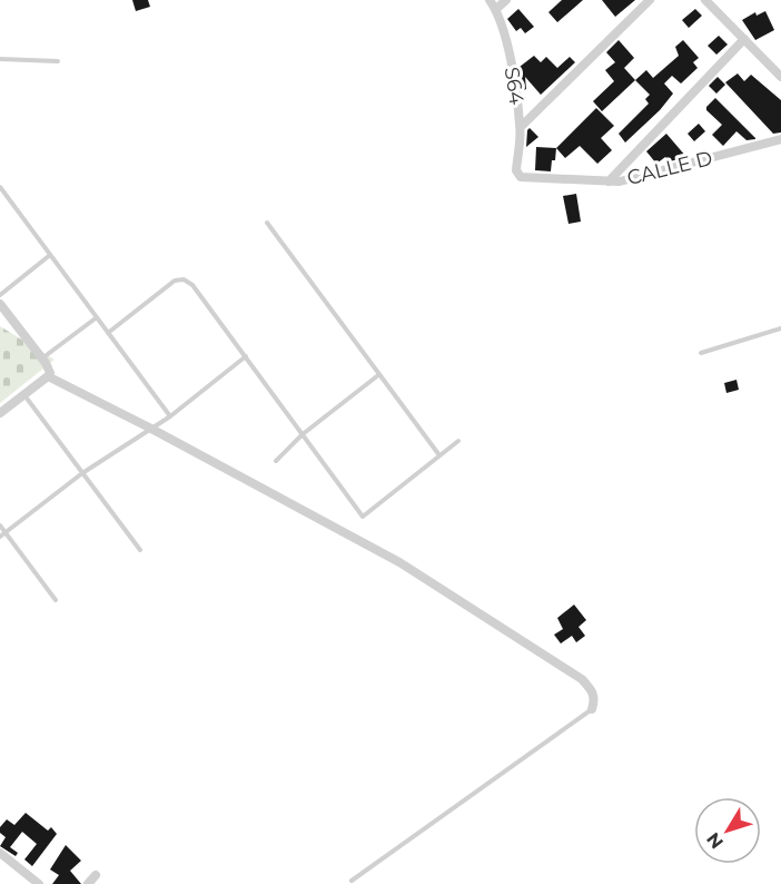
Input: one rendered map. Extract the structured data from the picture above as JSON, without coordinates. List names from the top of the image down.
{
  "streets": {
    "street": ["S64", "CALLE D"]
  },
  "crossings": [
    ["S64", "CALLE D"]
  ],
  "north": "bottom left"
}
